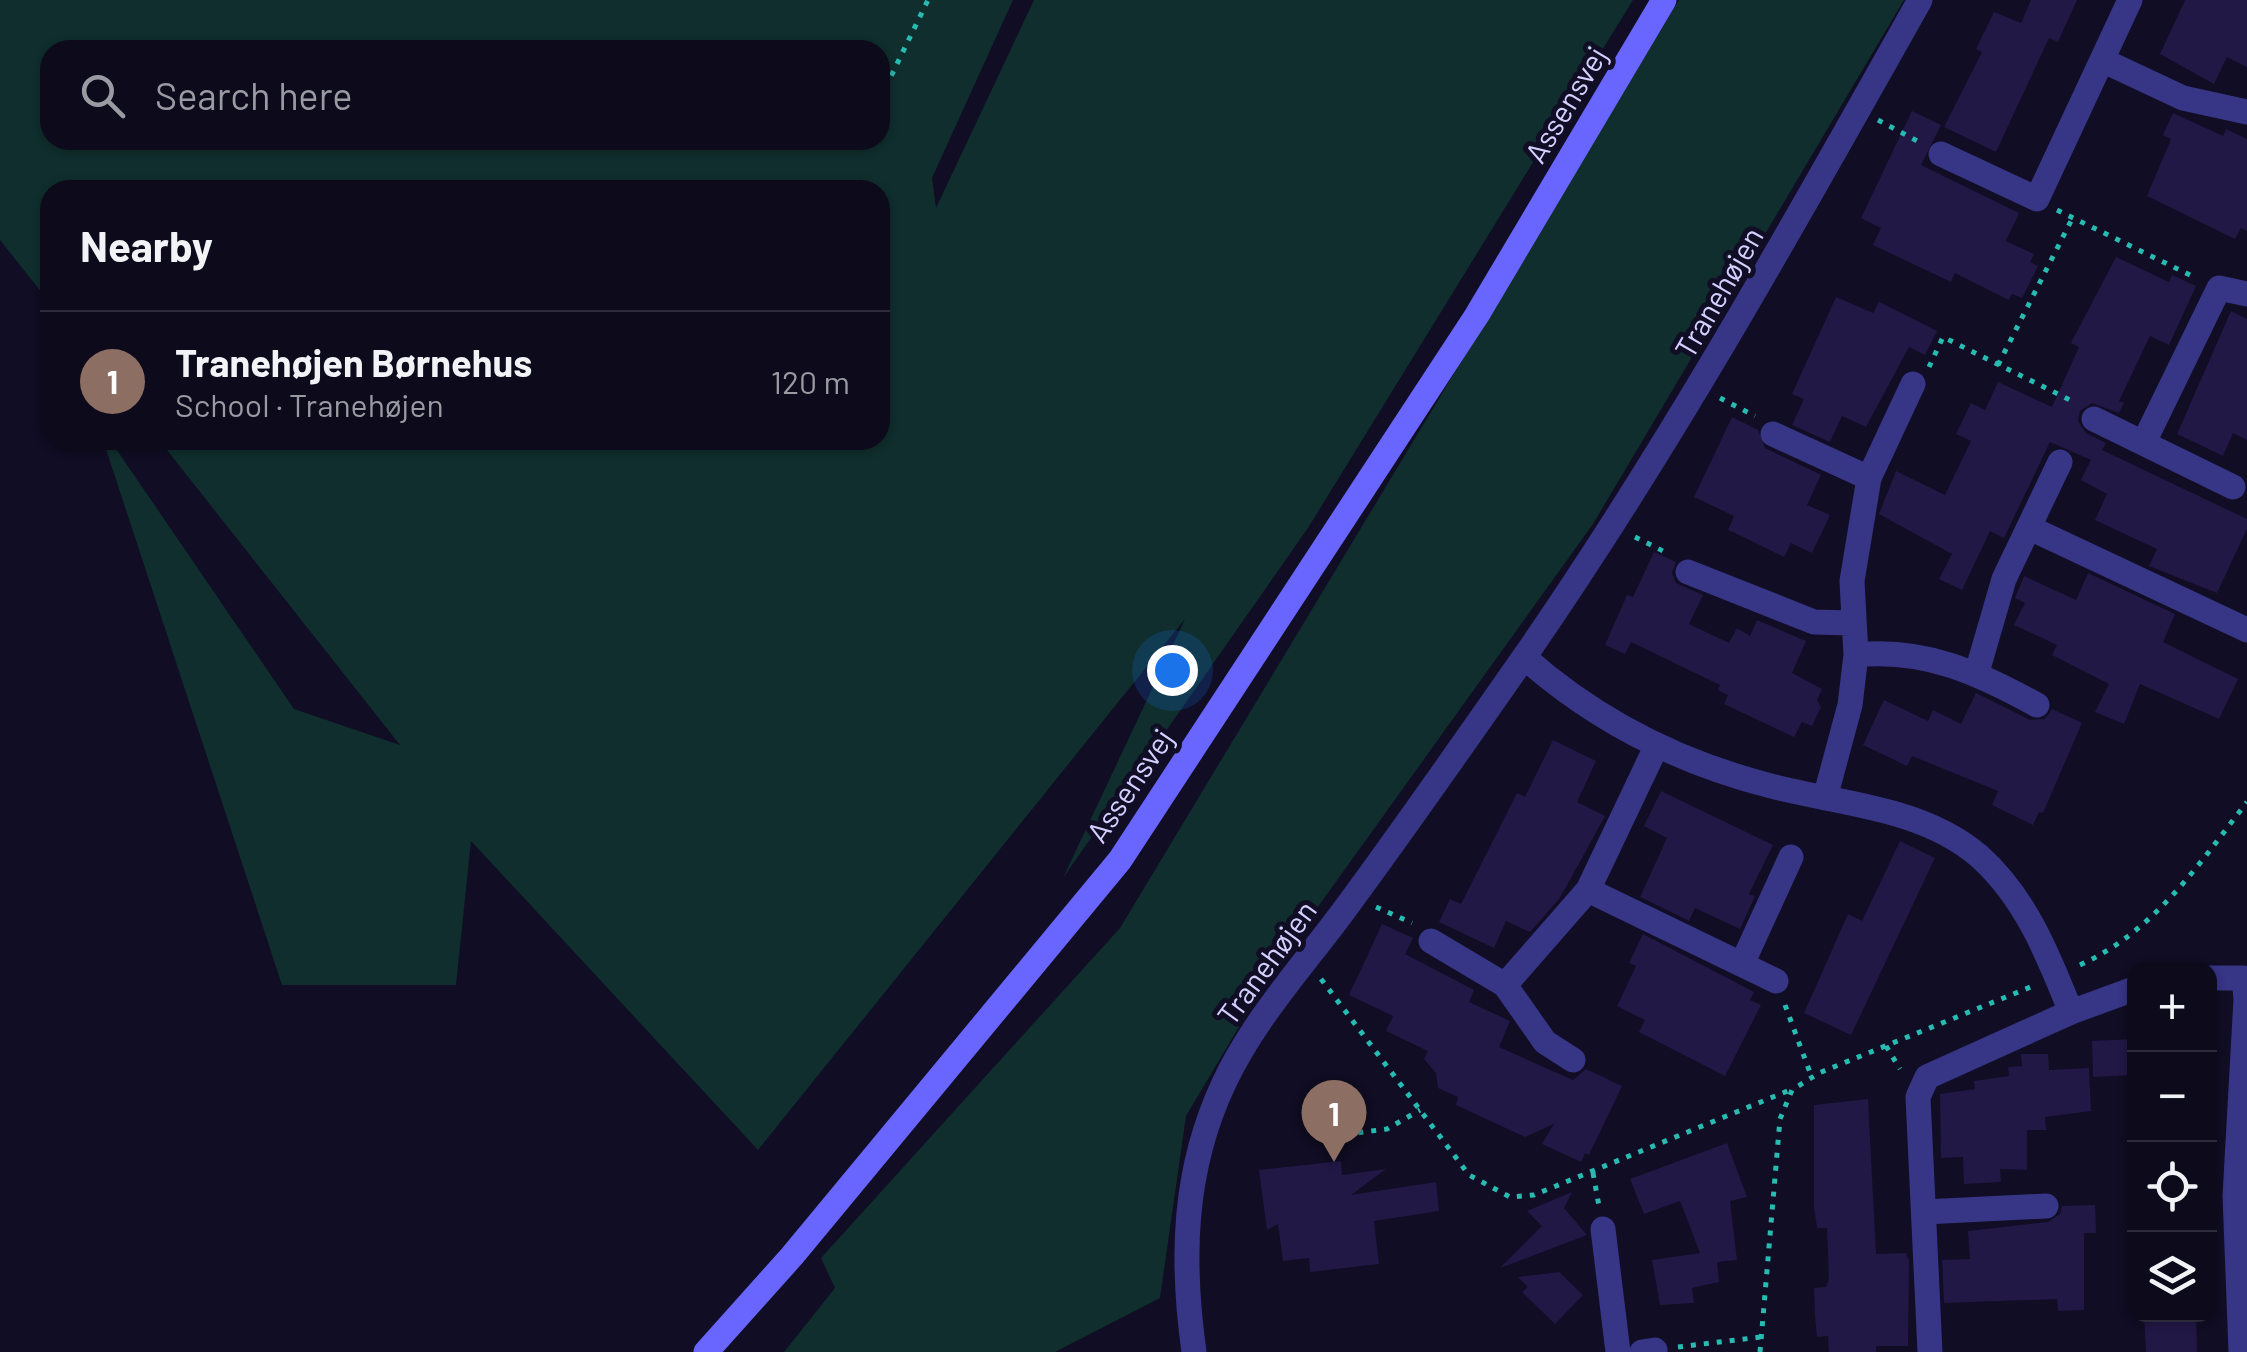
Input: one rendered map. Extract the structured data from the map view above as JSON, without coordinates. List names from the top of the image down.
{
  "streets": {
    "main road": ["Assensvej"],
    "street": ["Tranehøjen"]
  },
  "page": {
    "search": "Search here",
    "heading": "Nearby",
    "list": [
      {
        "mark": "1",
        "name": "Tranehøjen Børnehus",
        "note": "School · Tranehøjen",
        "value": "120 m"
      }
    ],
    "map_buttons": ["+", "−"],
    "pins": "1"
  }
}
